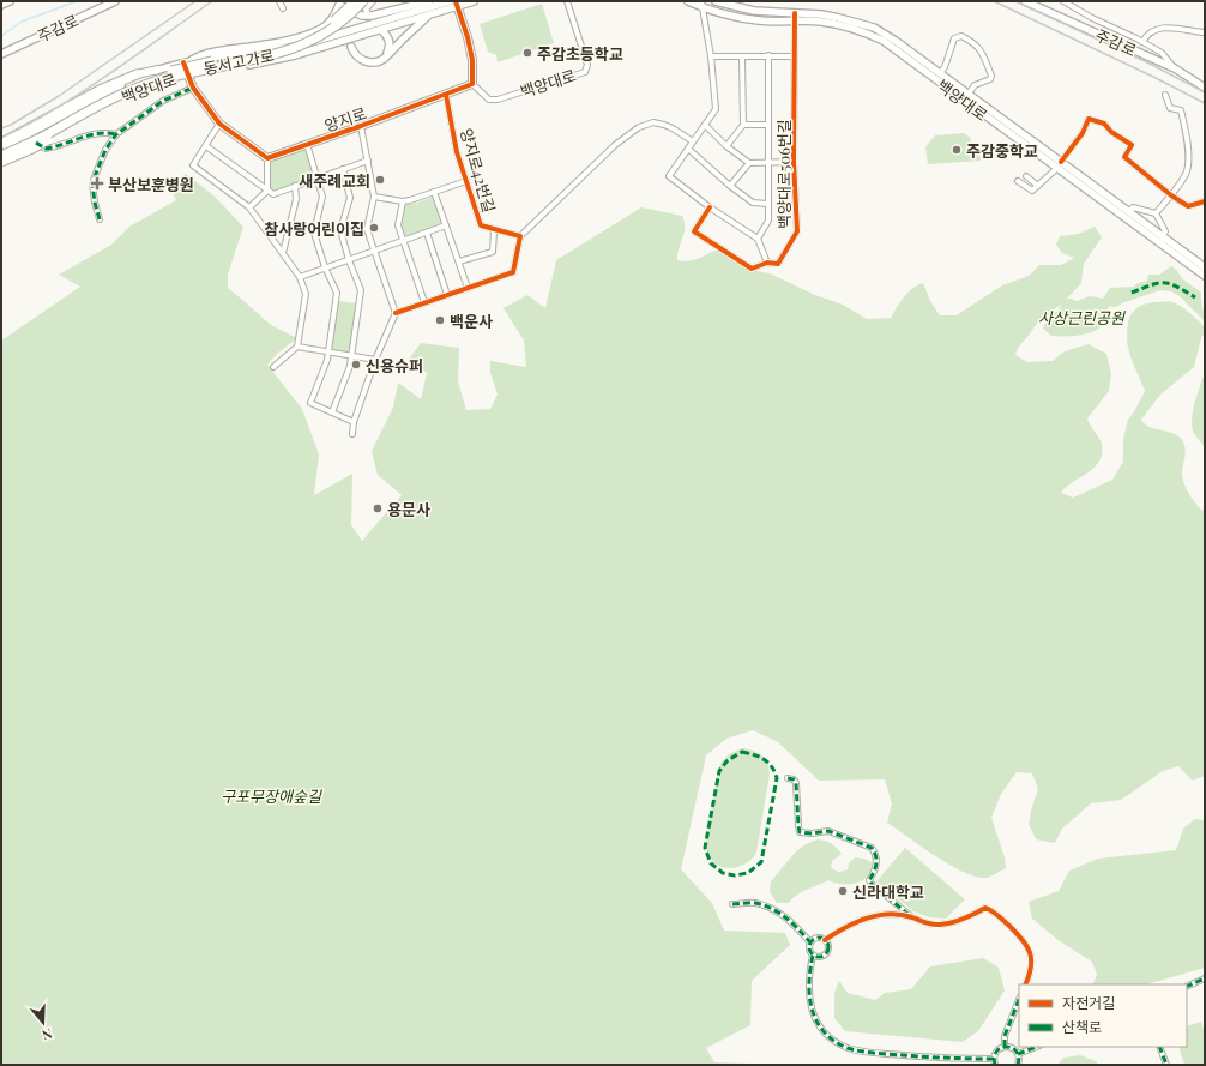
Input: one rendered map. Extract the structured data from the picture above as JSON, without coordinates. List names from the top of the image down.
{
  "streets": {
    "highway": ["동서고가로"],
    "main road": ["주감로", "백양대로", "양지로"],
    "street": ["양지로42번길", "백양대로506번길"]
  },
  "crossings": [
    ["동서고가로", "백양대로"],
    ["백양대로", "양지로"],
    ["백양대로", "백양대로506번길"],
    ["양지로", "양지로42번길"]
  ],
  "parks": ["사상근린공원", "구포무장애숲길"],
  "places": {
    "other": [
      "주감초등학교",
      "주감중학교",
      "새주례교회",
      "참사랑어린이집",
      "백운사",
      "신용슈퍼",
      "용문사",
      "신라대학교"
    ],
    "health": ["부산보훈병원"]
  },
  "legend": ["자전거길", "산책로"],
  "north": "bottom"
}
